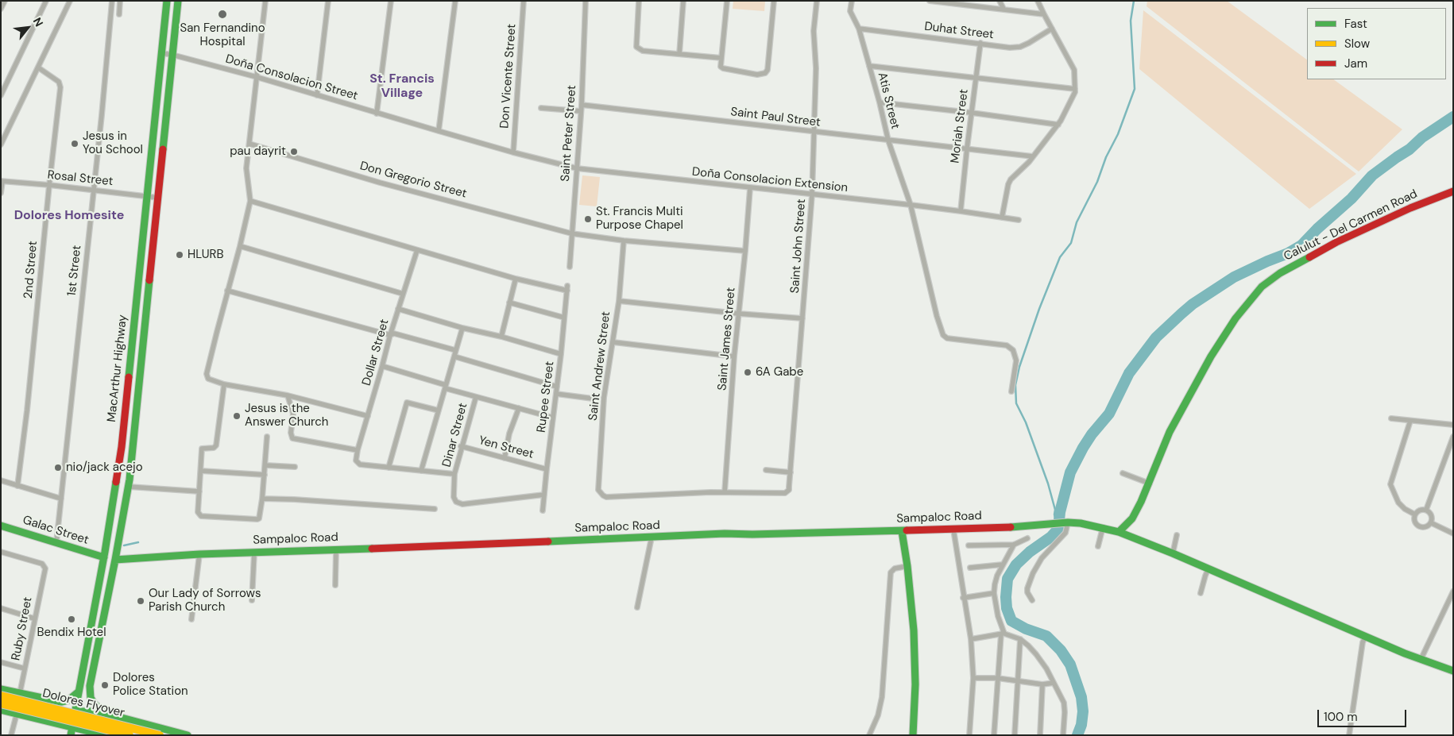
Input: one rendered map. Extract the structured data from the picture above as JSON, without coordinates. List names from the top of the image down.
{
  "streets": {
    "main road": [
      "Calulut - Del Carmen Road",
      "MacArthur Highway",
      "Sampaloc Road",
      "Galac Street",
      "Dolores Flyover"
    ],
    "street": [
      "Duhat Street",
      "Don Vicente Street",
      "Doña Consolacion Street",
      "Atis Street",
      "Saint Paul Street",
      "Moriah Street",
      "Saint Peter Street",
      "Rosal Street",
      "Don Gregorio Street",
      "Doña Consolacion Extension",
      "Saint John Street",
      "2nd Street",
      "1st Street",
      "Saint James Street",
      "Dollar Street",
      "Saint Andrew Street",
      "Rupee Street",
      "Dinar Street",
      "Yen Street",
      "Ruby Street"
    ]
  },
  "crossings": [
    ["Duhat Street", "Atis Street"],
    ["Duhat Street", "Moriah Street"],
    ["Don Vicente Street", "Doña Consolacion Street"],
    ["Doña Consolacion Street", "Saint Peter Street"],
    ["Doña Consolacion Street", "Doña Consolacion Extension"],
    ["Doña Consolacion Street", "MacArthur Highway"],
    ["Atis Street", "Saint Paul Street"],
    ["Atis Street", "Doña Consolacion Extension"],
    ["Saint Paul Street", "Moriah Street"],
    ["Saint Paul Street", "Saint Peter Street"],
    ["Saint Paul Street", "Saint John Street"],
    ["Moriah Street", "Doña Consolacion Extension"],
    ["Saint Peter Street", "Don Gregorio Street"],
    ["Saint Peter Street", "Doña Consolacion Extension"],
    ["Rosal Street", "2nd Street"],
    ["Rosal Street", "1st Street"],
    ["Rosal Street", "MacArthur Highway"],
    ["Don Gregorio Street", "Saint James Street"],
    ["Don Gregorio Street", "Saint Andrew Street"],
    ["Doña Consolacion Extension", "Saint John Street"],
    ["Doña Consolacion Extension", "Saint James Street"],
    ["Calulut - Del Carmen Road", "Sampaloc Road"],
    ["Saint John Street", "Saint James Street"],
    ["Saint John Street", "Saint Andrew Street"],
    ["1st Street", "Galac Street"],
    ["Saint James Street", "Saint Andrew Street"],
    ["MacArthur Highway", "Sampaloc Road"],
    ["MacArthur Highway", "Galac Street"],
    ["Rupee Street", "Dinar Street"],
    ["Rupee Street", "Yen Street"],
    ["Dinar Street", "Yen Street"]
  ],
  "districts": ["St. Francis Village", "Dolores Homesite"],
  "places": [
    "San Fernandino Hospital",
    "Jesus in You School",
    "pau dayrit",
    "St. Francis Multi Purpose Chapel",
    "HLURB",
    "6A Gabe",
    "Jesus is the Answer Church",
    "nio/jack acejo",
    "Our Lady of Sorrows Parish Church",
    "Bendix Hotel",
    "Dolores Police Station"
  ],
  "legend": ["Fast", "Slow", "Jam"],
  "scale_bar": "100 m",
  "north": "top right"
}
